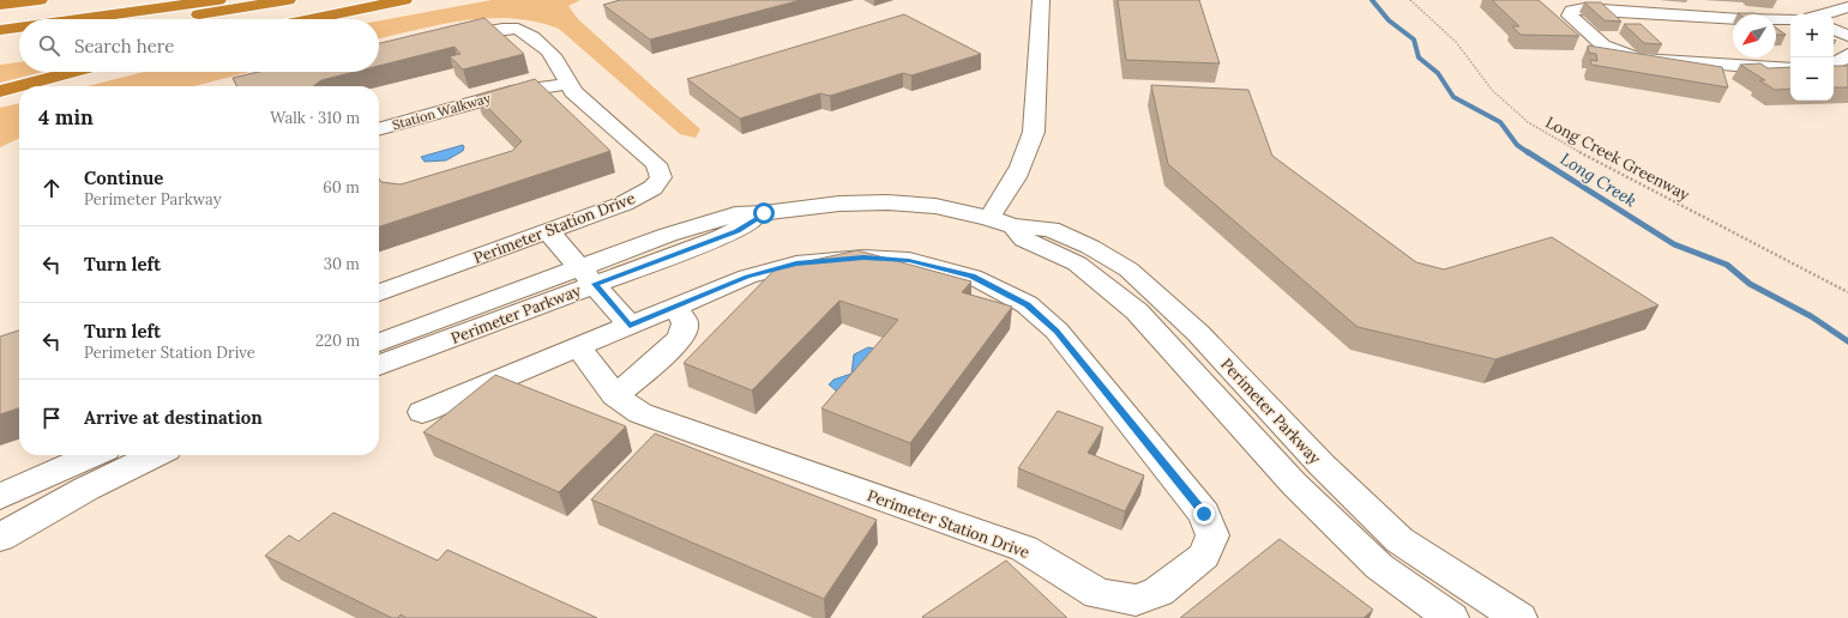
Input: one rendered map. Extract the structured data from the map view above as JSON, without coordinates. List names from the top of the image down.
{
  "streets": {
    "street": ["Station Walkway", "Perimeter Station Drive", "Perimeter Parkway"],
    "path": ["Long Creek Greenway"]
  },
  "crossings": [
    ["Station Walkway", "Perimeter Station Drive"]
  ],
  "water": ["Long Creek"],
  "north": "bottom left",
  "page": {
    "map_buttons": ["+", "−"],
    "search": "Search here",
    "heading": ["4 min", "Walk · 310 m"],
    "list": [
      ["Continue", "Perimeter Parkway", "60 m"],
      ["Turn left", "30 m"],
      ["Turn left", "Perimeter Station Drive", "220 m"],
      "Arrive at destination"
    ]
  }
}
